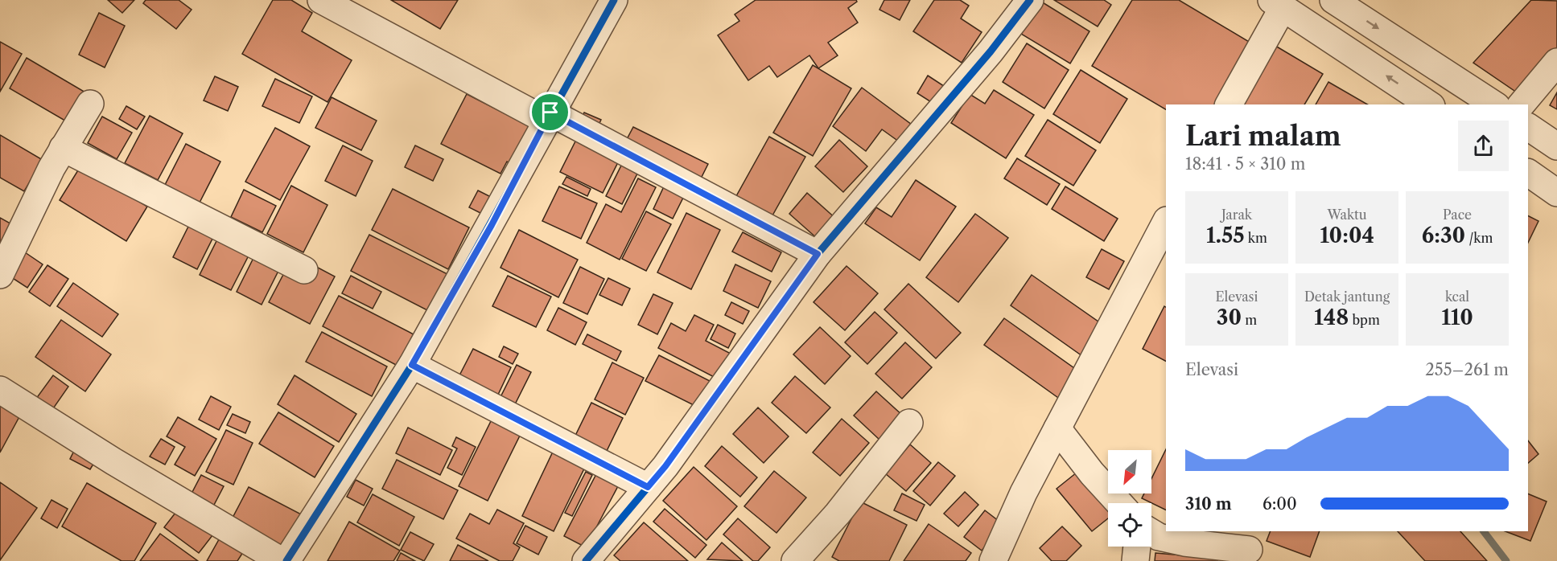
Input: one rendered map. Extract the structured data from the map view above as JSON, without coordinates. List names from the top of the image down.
{
  "north": "bottom left",
  "page": {
    "heading": ["Lari malam", "18:41 · 5 × 310 m"],
    "stats": [
      ["Jarak", "1.55 km"],
      ["Waktu", "10:04"],
      ["Pace", "6:30 /km"],
      ["Elevasi", "30 m"],
      ["Detak jantung", "148 bpm"],
      ["kcal", "110"]
    ],
    "chart": ["Elevasi", "255–261 m"],
    "list": [
      {
        "name": "310 m",
        "note": "6:00"
      }
    ]
  }
}
